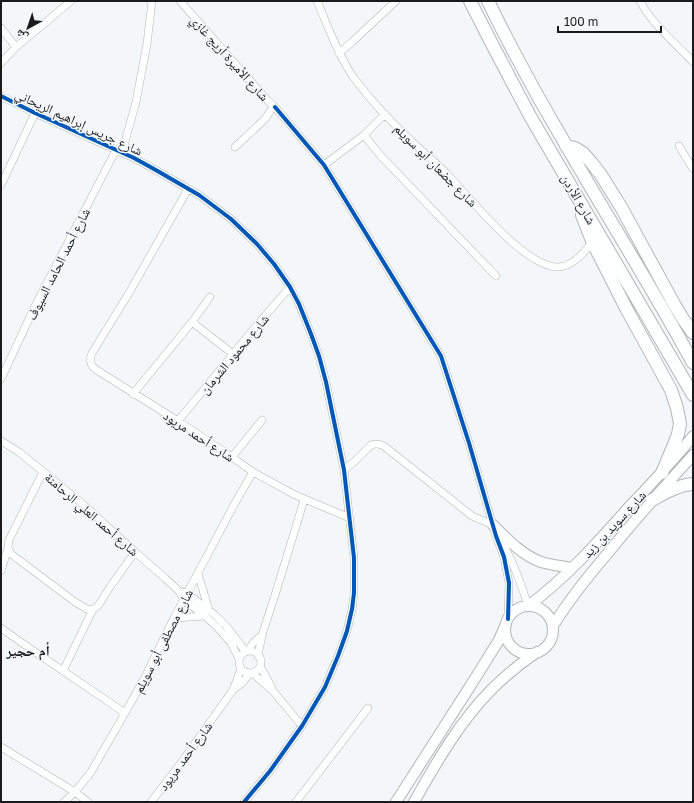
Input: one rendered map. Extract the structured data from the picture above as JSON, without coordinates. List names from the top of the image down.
{
  "streets": {
    "highway": ["شارع الأردن"],
    "main road": ["شارع سويد بن زيد"],
    "street": [
      "شارع الأميرة أريج غازي",
      "شارع جريس إبراهيم الريحاني",
      "شارع جضعان أبو سويلم",
      "شارع أحمد الحامد السيوف",
      "شارع محمود الشرمان",
      "شارع أحمد مريود",
      "شارع أحمد العلي الرحامنة",
      "شارع مصطفى أبو سويلم"
    ]
  },
  "crossings": [
    ["شارع جريس إبراهيم الريحاني", "شارع أحمد الحامد السيوف"],
    ["شارع جريس إبراهيم الريحاني", "شارع محمود الشرمان"],
    ["شارع جريس إبراهيم الريحاني", "شارع أحمد مريود"],
    ["شارع جضعان أبو سويلم", "شارع الأردن"],
    ["شارع محمود الشرمان", "شارع أحمد مريود"],
    ["شارع أحمد مريود", "شارع أحمد العلي الرحامنة"],
    ["شارع أحمد مريود", "شارع مصطفى أبو سويلم"],
    ["شارع أحمد العلي الرحامنة", "شارع مصطفى أبو سويلم"]
  ],
  "districts": ["أم حجير"],
  "scale_bar": "100 m",
  "north": "bottom left"
}
